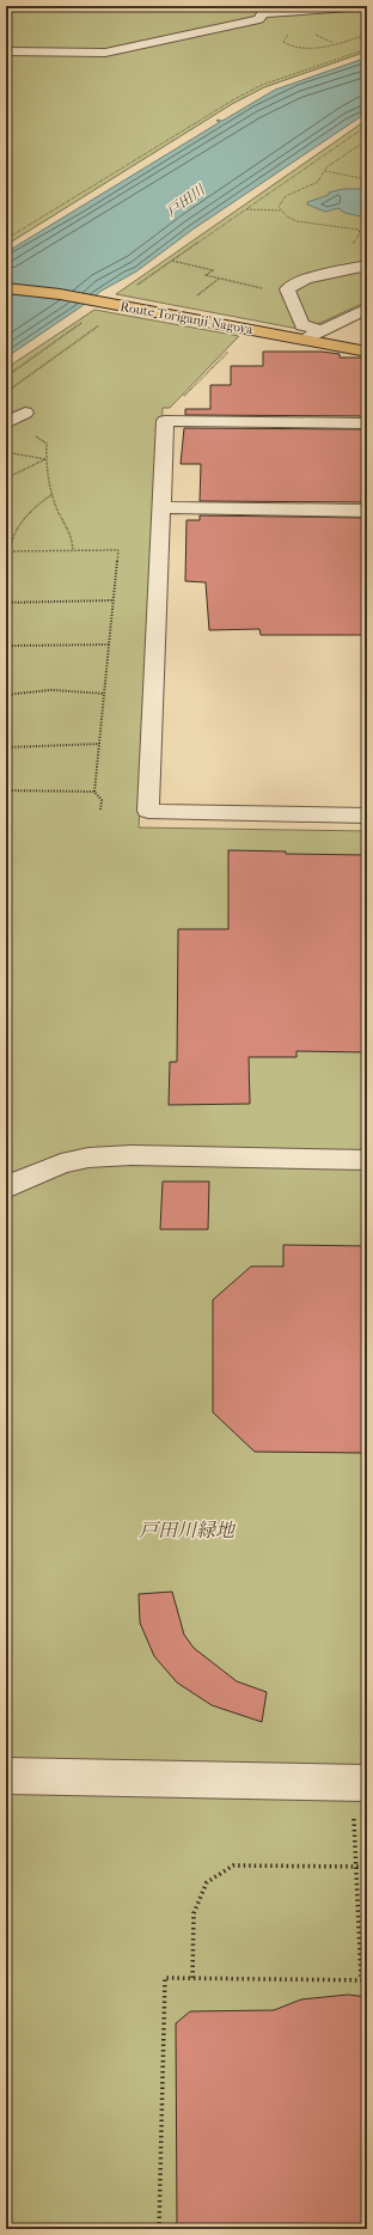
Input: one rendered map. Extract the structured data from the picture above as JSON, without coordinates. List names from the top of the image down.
{
  "streets": {
    "main road": ["Route Toriganji-Nagoya"]
  },
  "water": ["戸田川"],
  "parks": ["戸田川緑地"]
}
